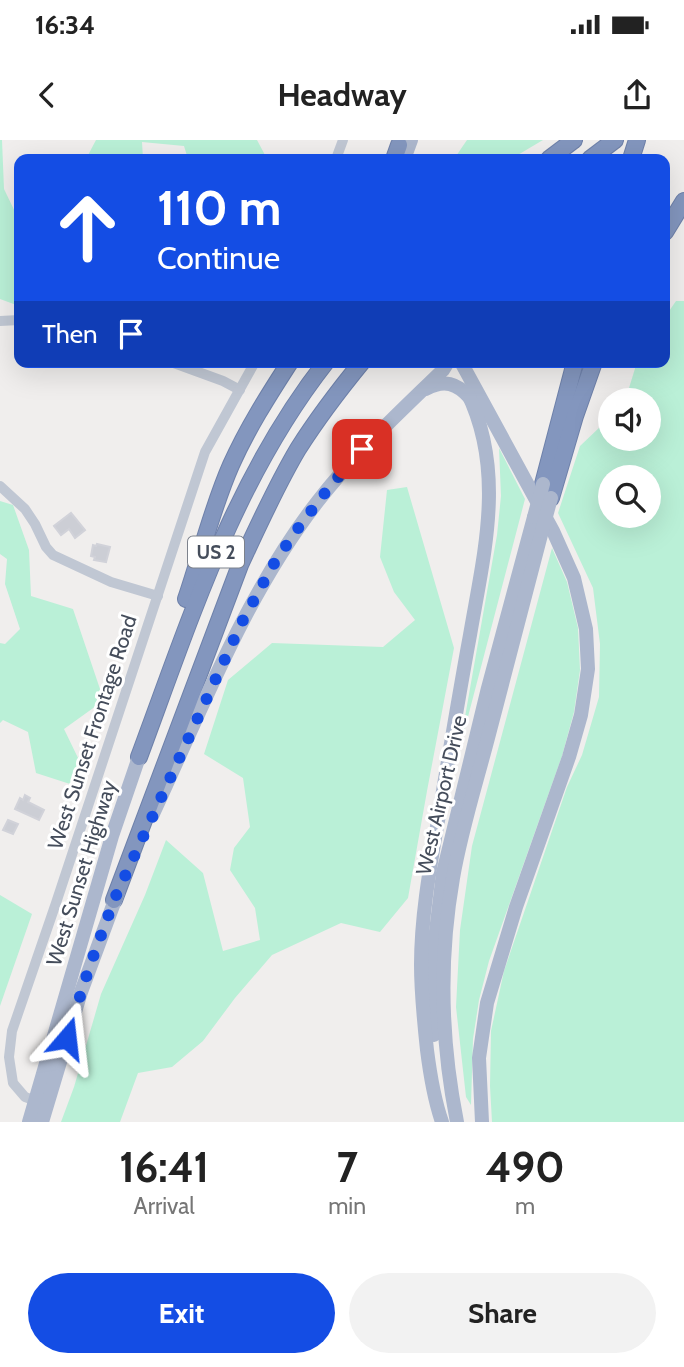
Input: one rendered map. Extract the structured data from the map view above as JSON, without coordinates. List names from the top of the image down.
{
  "streets": {
    "highway": ["US 2"],
    "main road": ["West Airport Drive", "West Sunset Highway"],
    "street": ["West Sunset Frontage Road"]
  },
  "crossings": [
    ["US 2", "West Sunset Highway"],
    ["West Sunset Frontage Road", "West Sunset Highway"]
  ],
  "page": {
    "status": "16:34",
    "header": "Headway",
    "turn": ["110 m", "Continue"],
    "then": "Then",
    "eta": [
      "16:41",
      "Arrival",
      "7",
      "min",
      "490",
      "m"
    ],
    "buttons": ["Exit", "Share"]
  }
}
